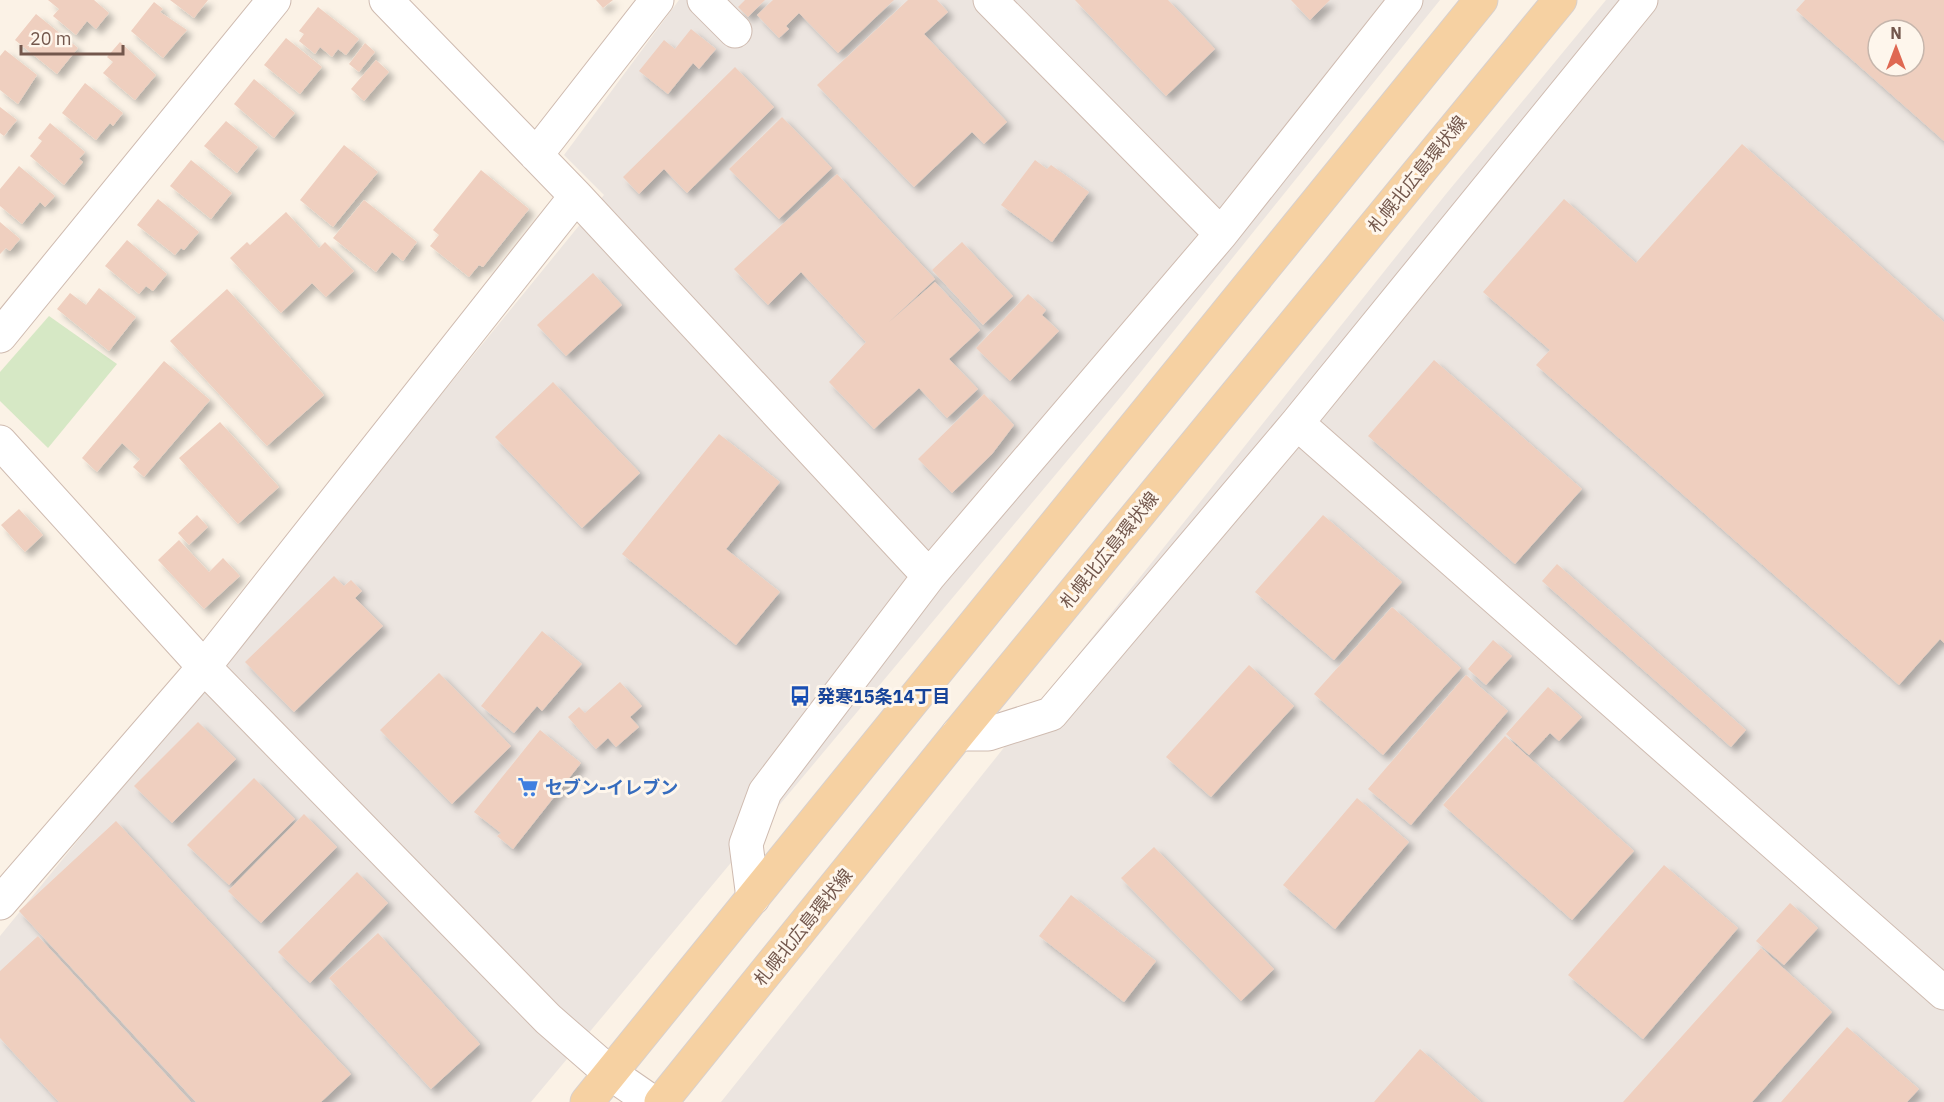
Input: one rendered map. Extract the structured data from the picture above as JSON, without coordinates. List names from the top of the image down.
{
  "streets": {
    "main road": ["札幌北広島環状線"]
  },
  "places": {
    "bus stop": ["発寒15条14丁目"],
    "supermarket": ["セブン-イレブン"]
  },
  "scale_bar": "20 m",
  "north": "top"
}
